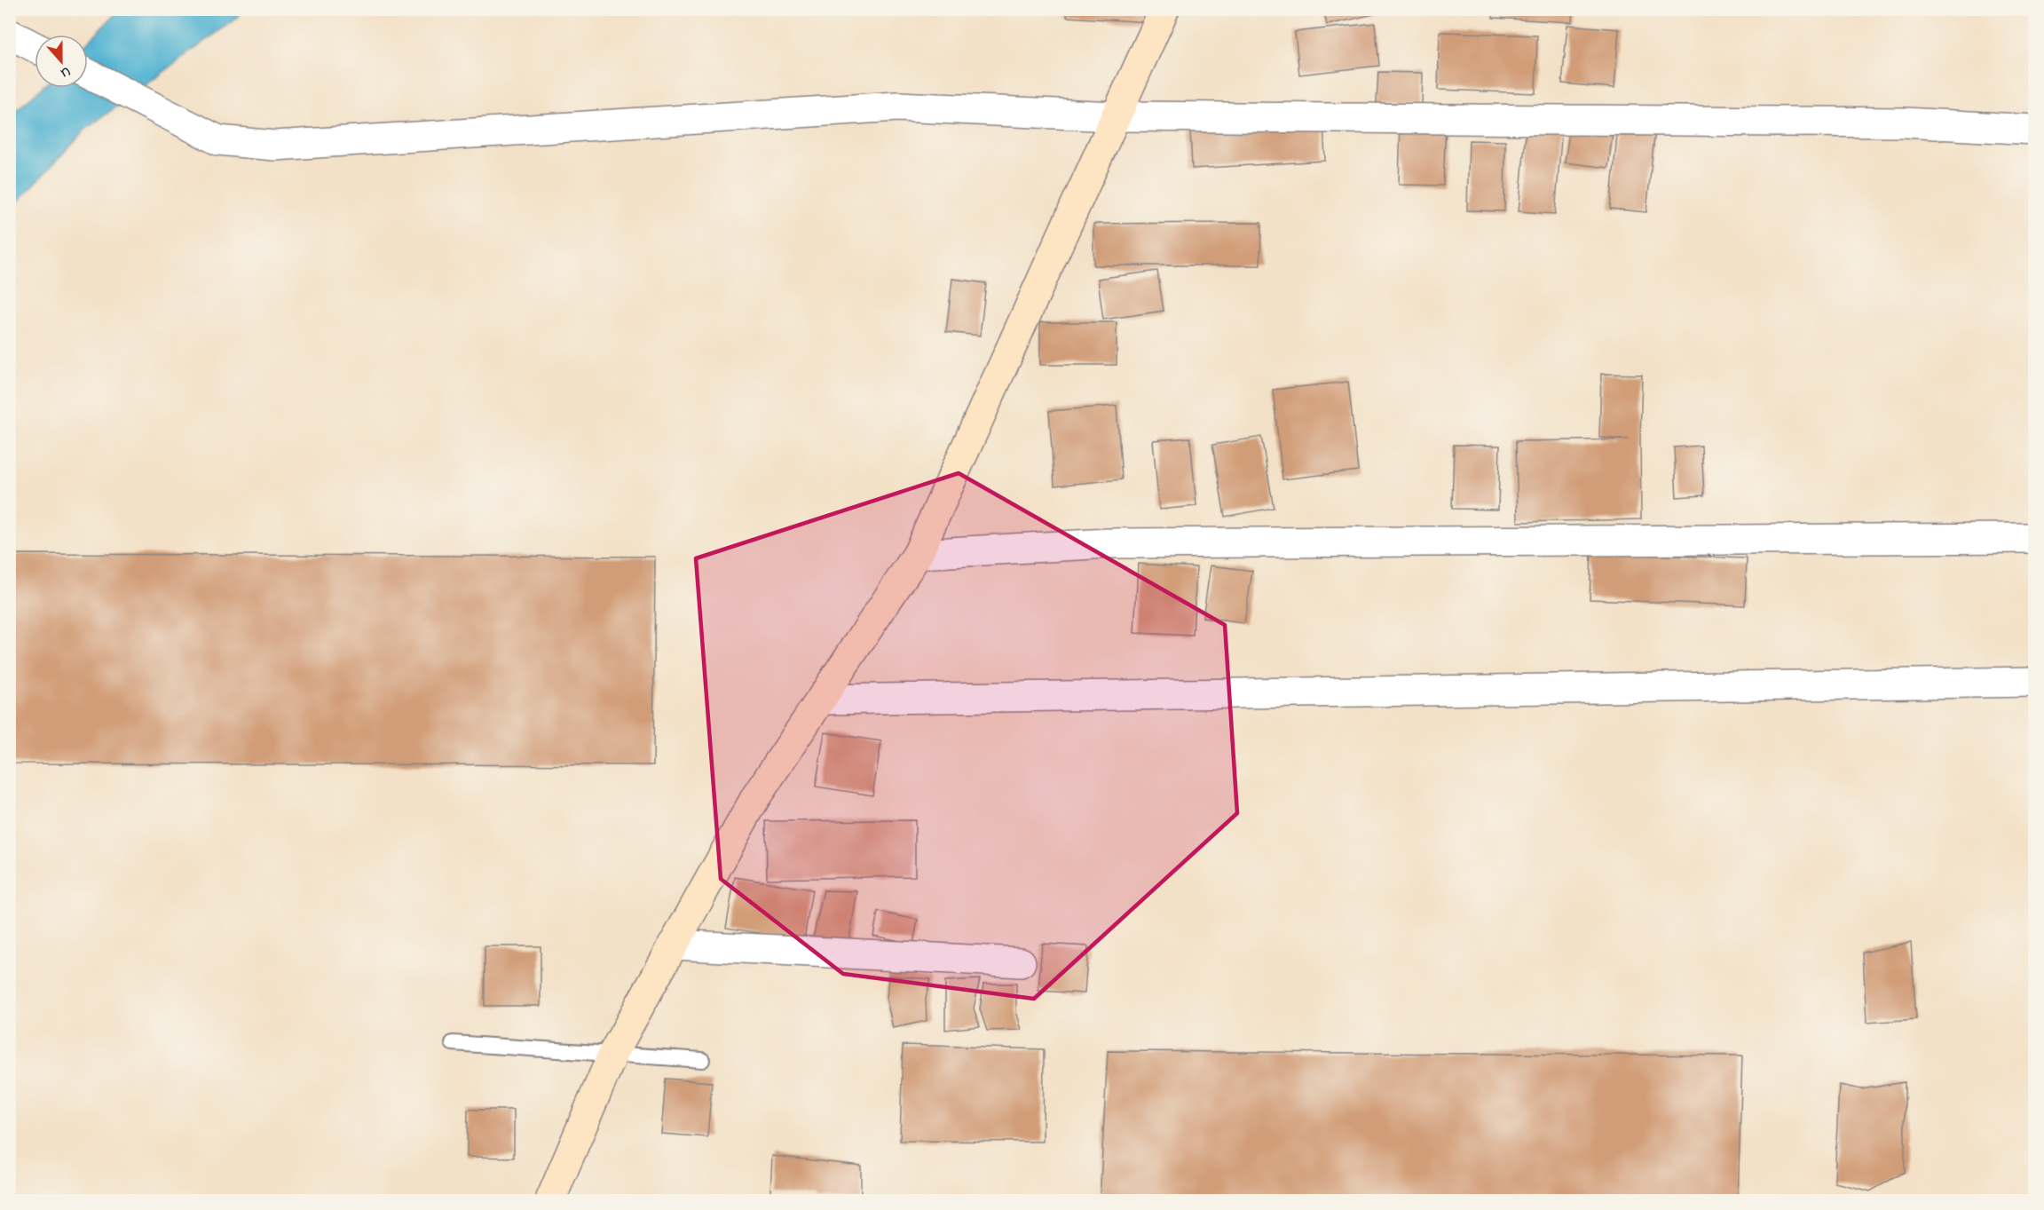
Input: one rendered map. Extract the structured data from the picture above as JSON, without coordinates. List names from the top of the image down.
{
  "north": "bottom"
}
